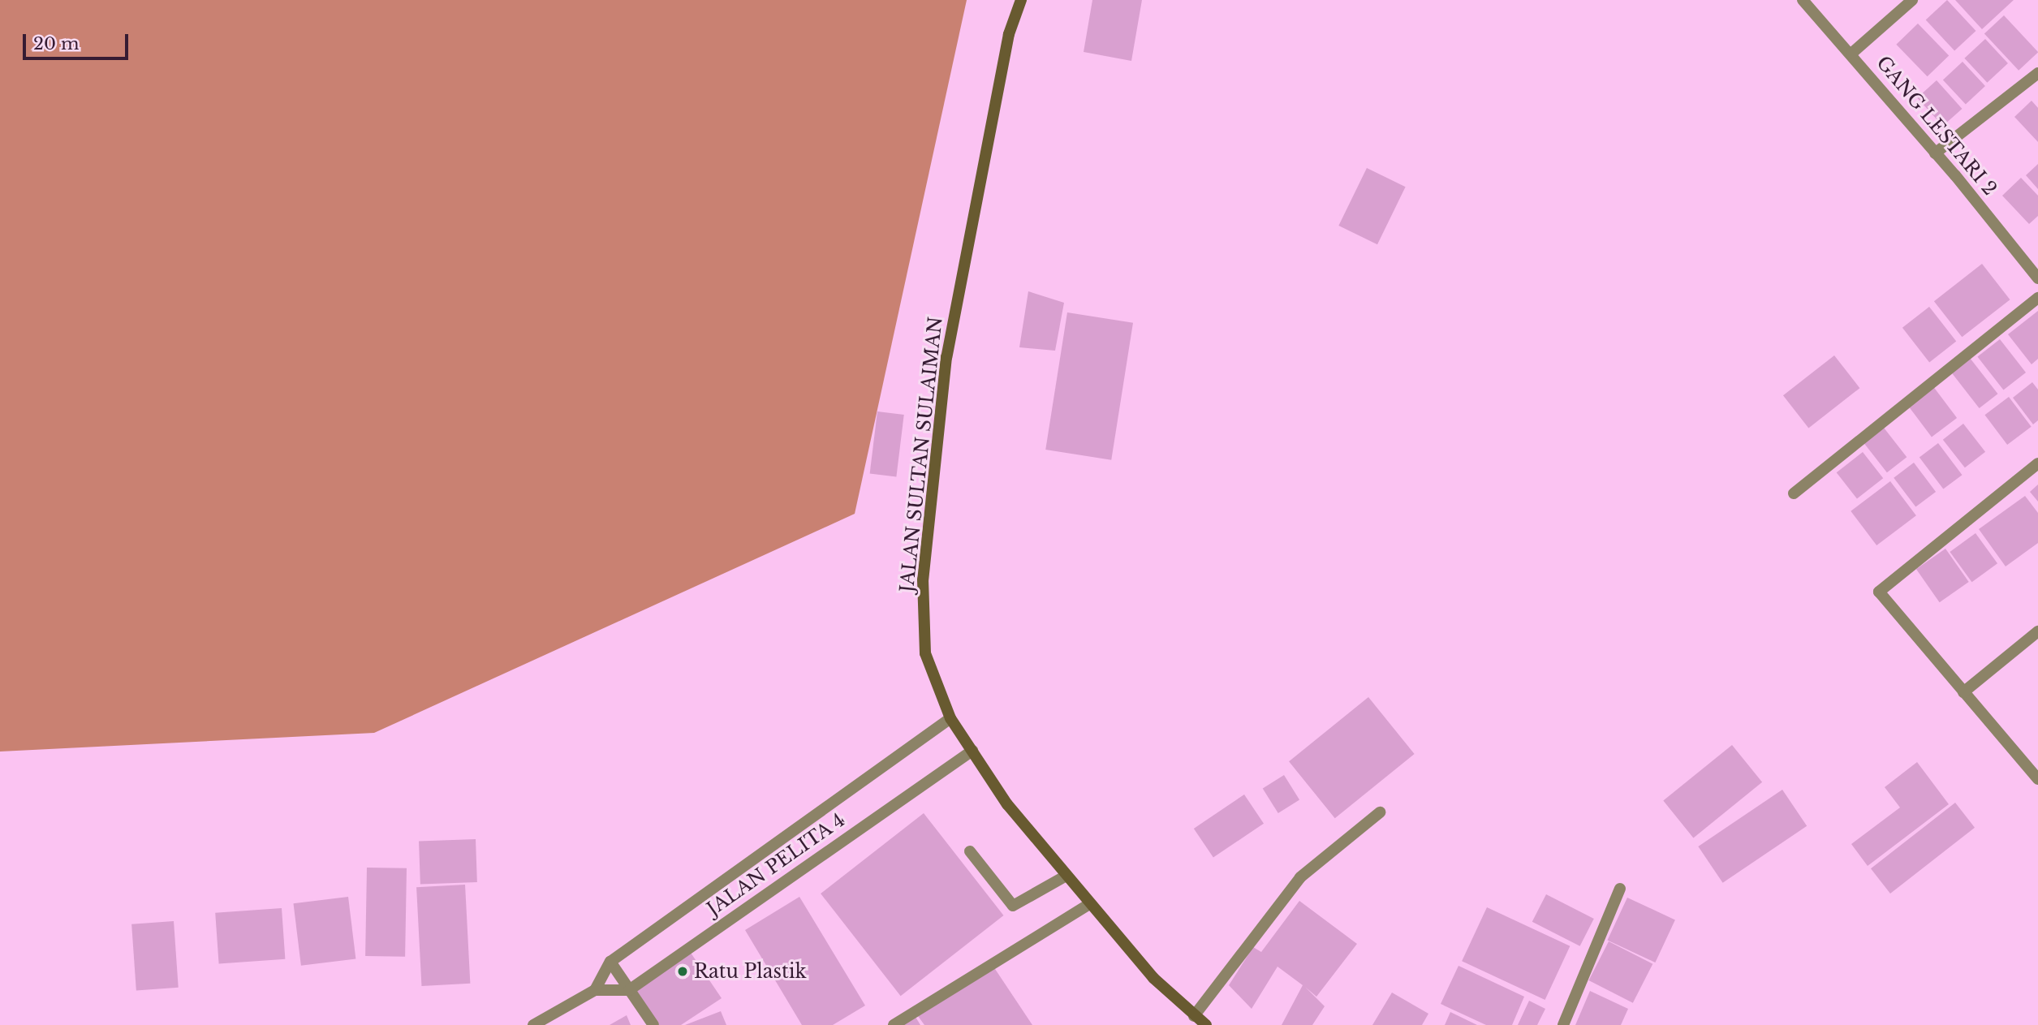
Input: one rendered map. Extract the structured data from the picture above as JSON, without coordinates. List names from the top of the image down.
{
  "streets": {
    "main road": ["JALAN SULTAN SULAIMAN"],
    "street": ["GANG LESTARI 2", "JALAN PELITA 4"]
  },
  "crossings": [
    ["JALAN SULTAN SULAIMAN", "JALAN PELITA 4"]
  ],
  "places": ["Ratu Plastik"],
  "scale_bar": "20 m"
}
